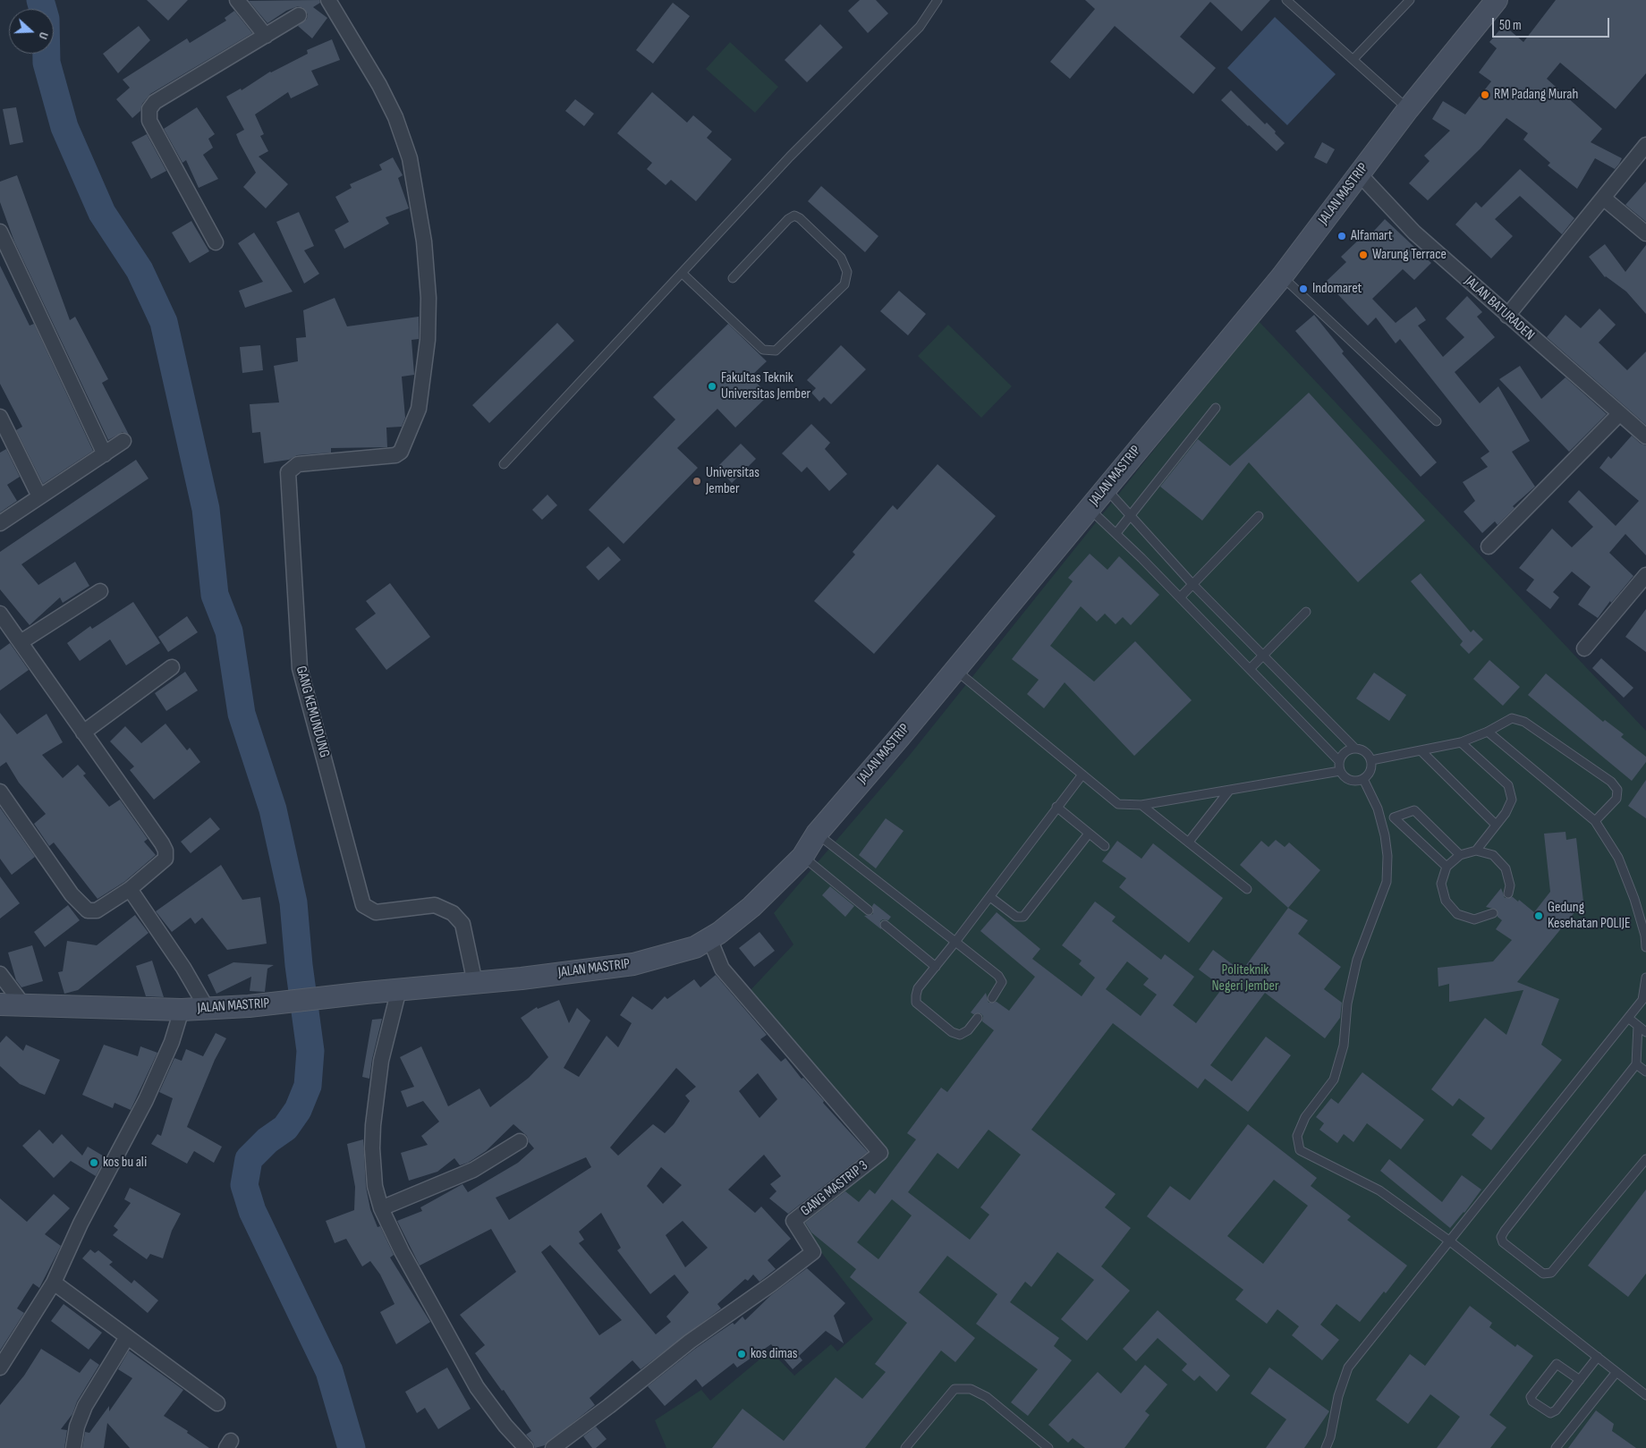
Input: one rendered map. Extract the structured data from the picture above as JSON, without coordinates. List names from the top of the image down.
{
  "streets": {
    "main road": ["JALAN MASTRIP"],
    "street": ["JALAN BATURADEN", "GANG KEMUNDUNG", "GANG MASTRIP 3"]
  },
  "crossings": [
    ["JALAN MASTRIP", "JALAN BATURADEN"],
    ["JALAN MASTRIP", "GANG KEMUNDUNG"],
    ["JALAN MASTRIP", "GANG MASTRIP 3"]
  ],
  "parks": ["Politeknik Negeri Jember"],
  "places": [
    "RM Padang Murah",
    "Alfamart",
    "Warung Terrace",
    "Indomaret",
    "Fakultas Teknik Universitas Jember",
    "Universitas Jember",
    "Gedung Kesehatan POLIJE",
    "kos bu ali",
    "kos dimas"
  ],
  "scale_bar": "50 m",
  "north": "right"
}
